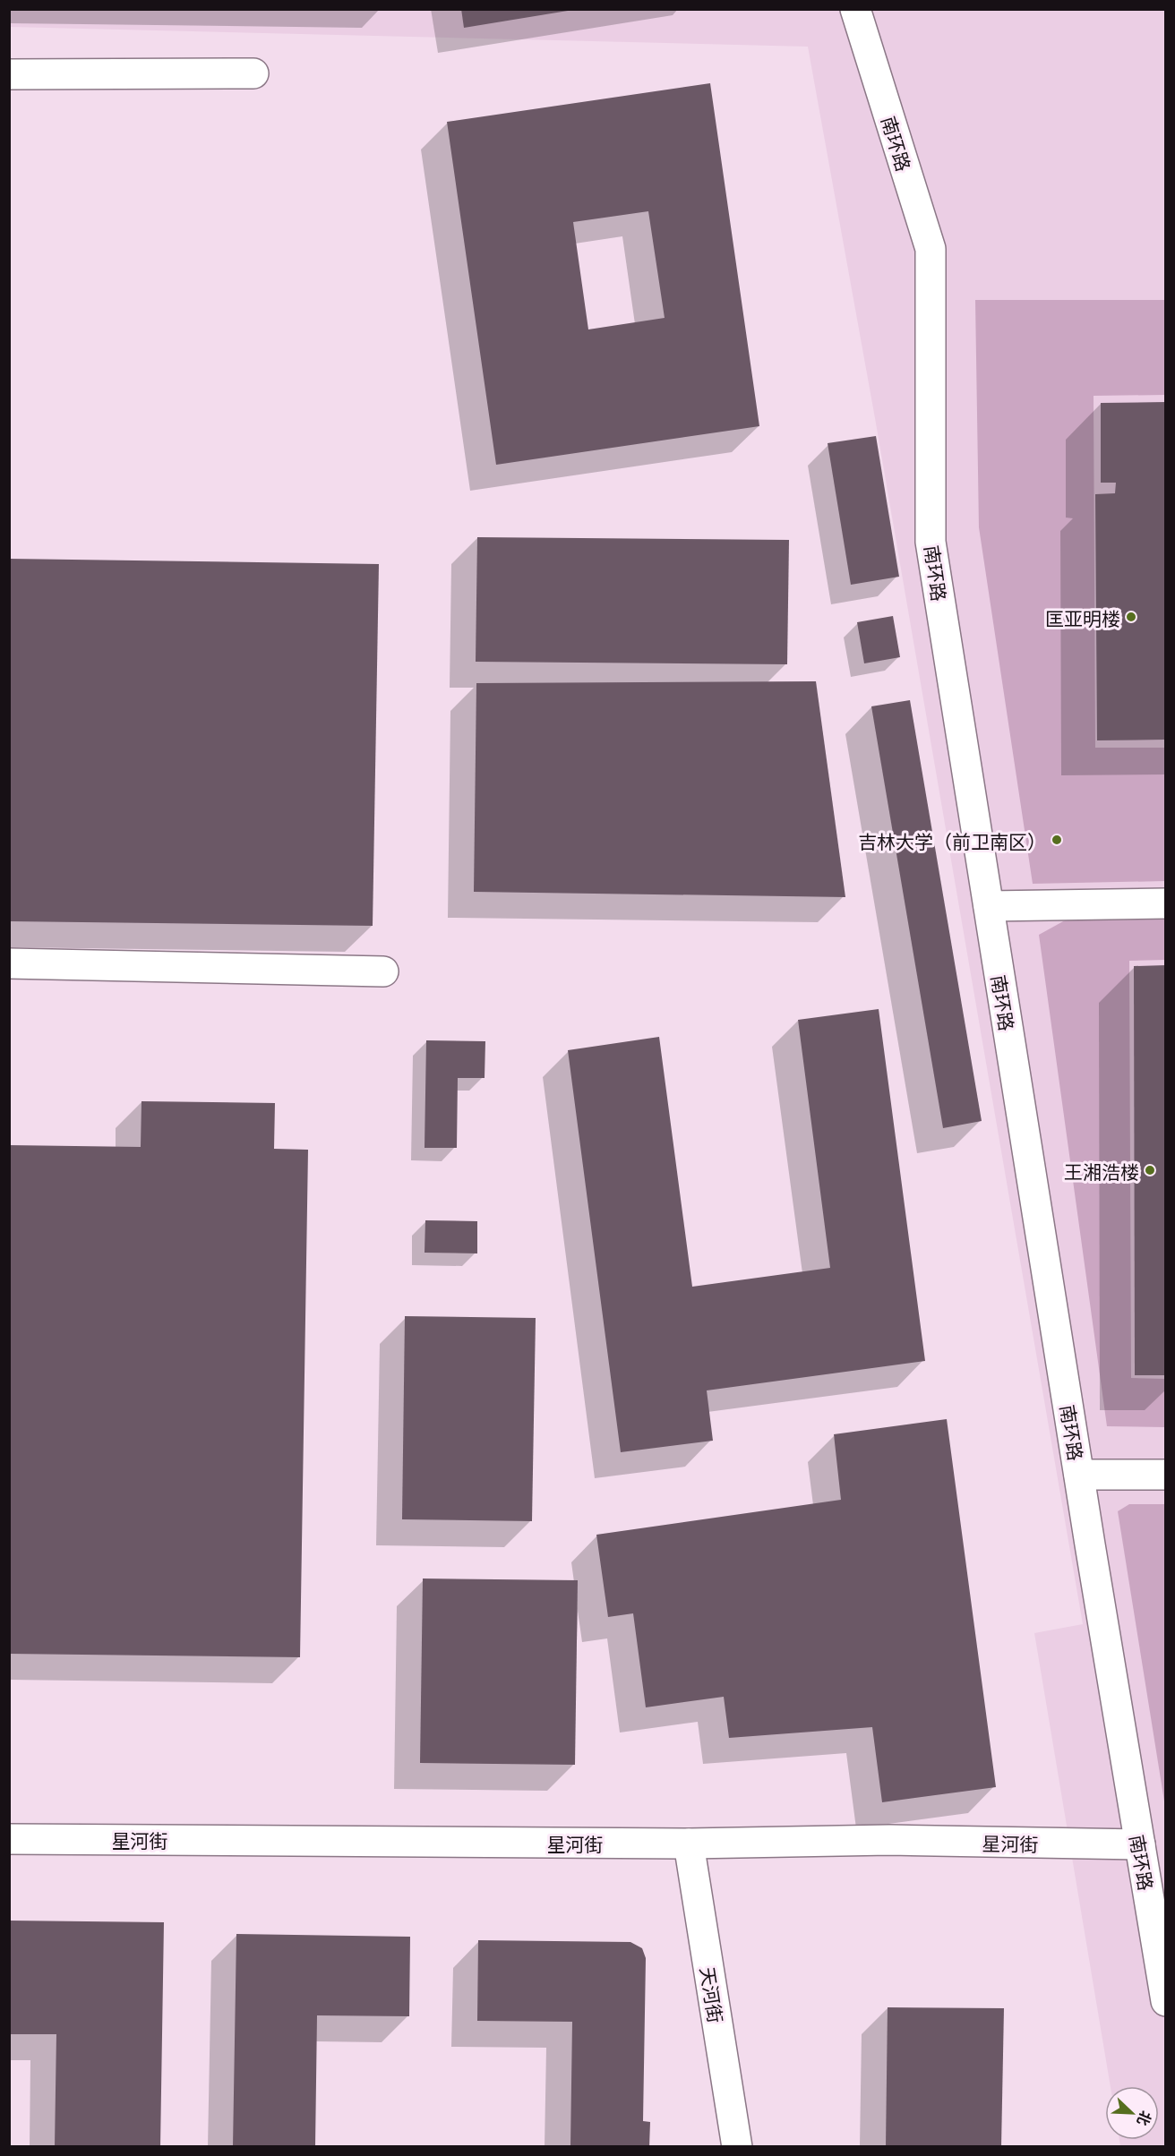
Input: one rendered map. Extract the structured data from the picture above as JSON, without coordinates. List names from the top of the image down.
{
  "streets": {
    "street": ["南环路", "星河街", "天河街"]
  },
  "crossings": [
    ["南环路", "星河街"],
    ["星河街", "天河街"]
  ],
  "places": ["匡亚明楼", "吉林大学（前卫南区）", "王湘浩楼"],
  "north": "bottom right"
}
